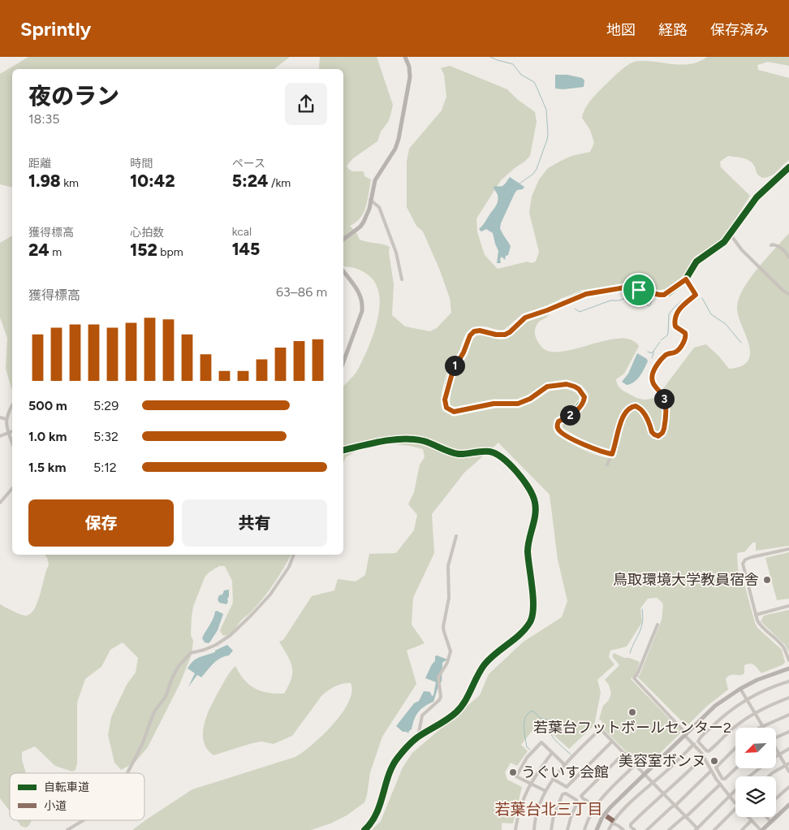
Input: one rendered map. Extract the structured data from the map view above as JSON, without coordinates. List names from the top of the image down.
{
  "districts": ["若葉台北三丁目"],
  "places": [
    "鳥取環境大学教員宿舎",
    "若葉台フットボールセンター2",
    "美容室ボンヌ",
    "うぐいす会館"
  ],
  "legend": ["自転車道", "小道"],
  "north": "bottom left",
  "page": {
    "header": "Sprintly",
    "nav": ["地図", "経路", "保存済み"],
    "heading": ["夜のラン", "18:35"],
    "stats": [
      ["距離", "1.98 km"],
      ["時間", "10:42"],
      ["ペース", "5:24 /km"],
      ["獲得標高", "24 m"],
      ["心拍数", "152 bpm"],
      ["kcal", "145"]
    ],
    "chart": ["獲得標高", "63–86 m"],
    "pins": ["1", "3", "2"],
    "list": [
      {
        "name": "500 m",
        "note": "5:29"
      },
      {
        "name": "1.0 km",
        "note": "5:32"
      },
      {
        "name": "1.5 km",
        "note": "5:12"
      }
    ],
    "buttons": ["保存", "共有"]
  }
}
